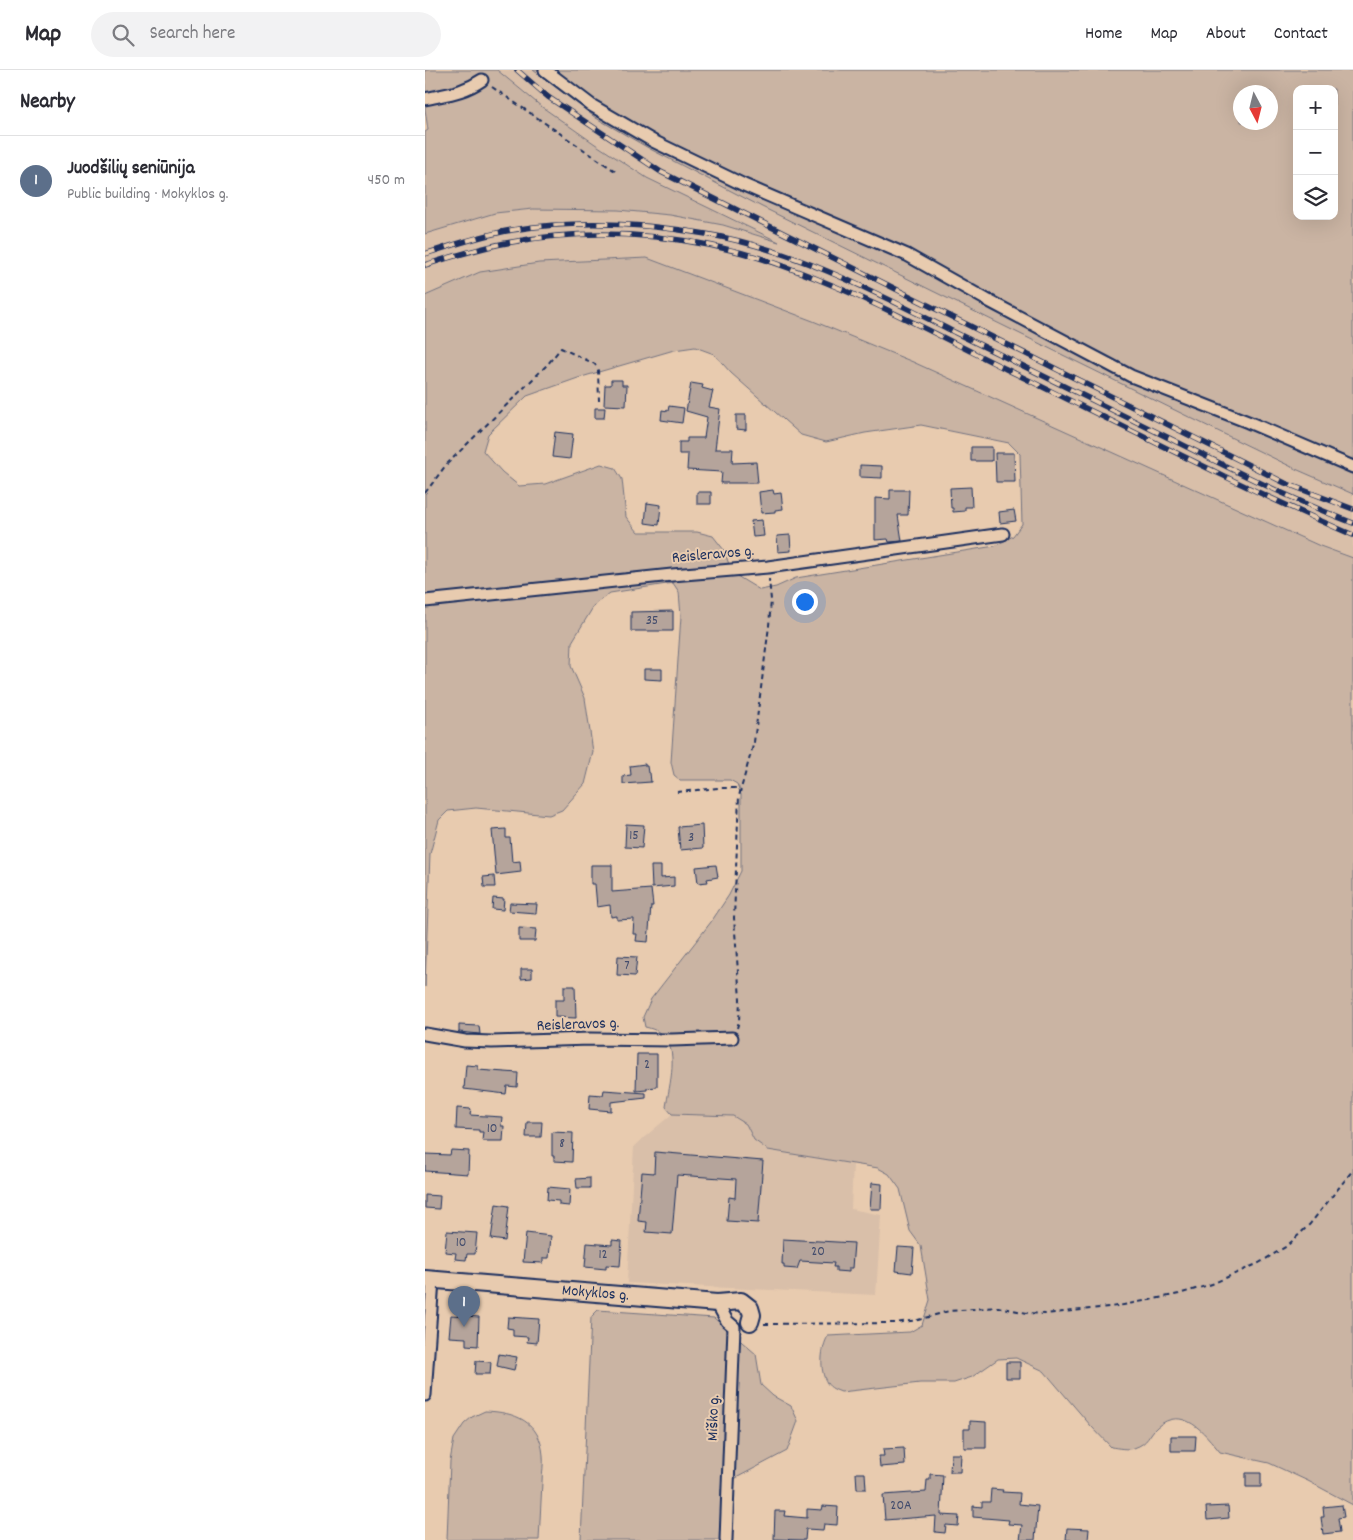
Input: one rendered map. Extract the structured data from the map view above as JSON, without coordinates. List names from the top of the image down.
{
  "streets": {
    "main road": ["Mokyklos g."],
    "street": ["Reisleravos g.", "Miško g."]
  },
  "crossings": [
    ["Mokyklos g.", "Miško g."]
  ],
  "house_numbers": [
    "35",
    "15",
    "3",
    "7",
    "2",
    "10",
    "8",
    "10",
    "20",
    "12",
    "20A"
  ],
  "north": "bottom",
  "page": {
    "header": "Map",
    "search": "Search here",
    "nav": [
      "Home",
      "Map",
      "About",
      "Contact"
    ],
    "heading": "Nearby",
    "map_buttons": ["+", "−"],
    "list": [
      {
        "mark": "1",
        "name": "Juodšilių seniūnija",
        "note": "Public building · Mokyklos g.",
        "value": "450 m"
      }
    ],
    "pins": "1"
  }
}
